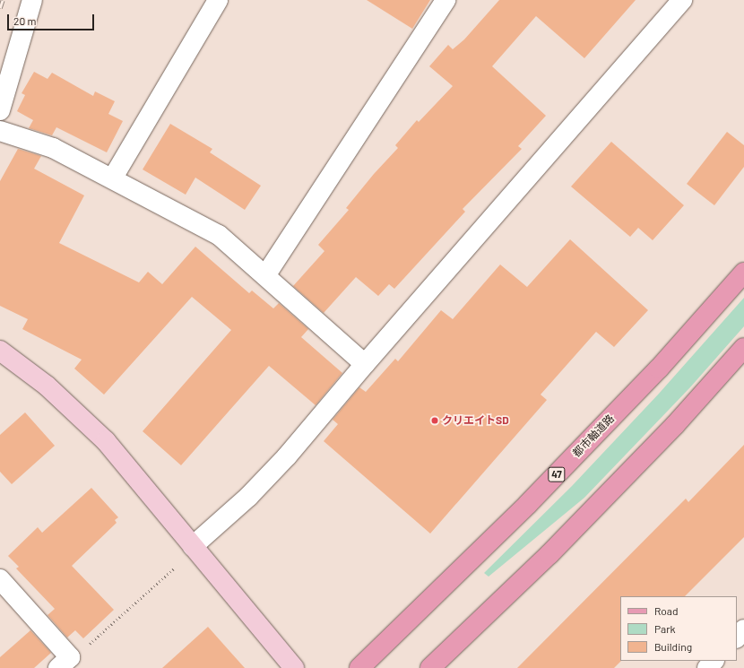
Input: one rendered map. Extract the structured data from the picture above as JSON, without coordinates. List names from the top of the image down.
{
  "streets": {
    "main road": ["都市軸道路", "47"]
  },
  "places": ["クリエイトSD"],
  "legend": ["Road", "Park", "Building"],
  "scale_bar": "20 m"
}
